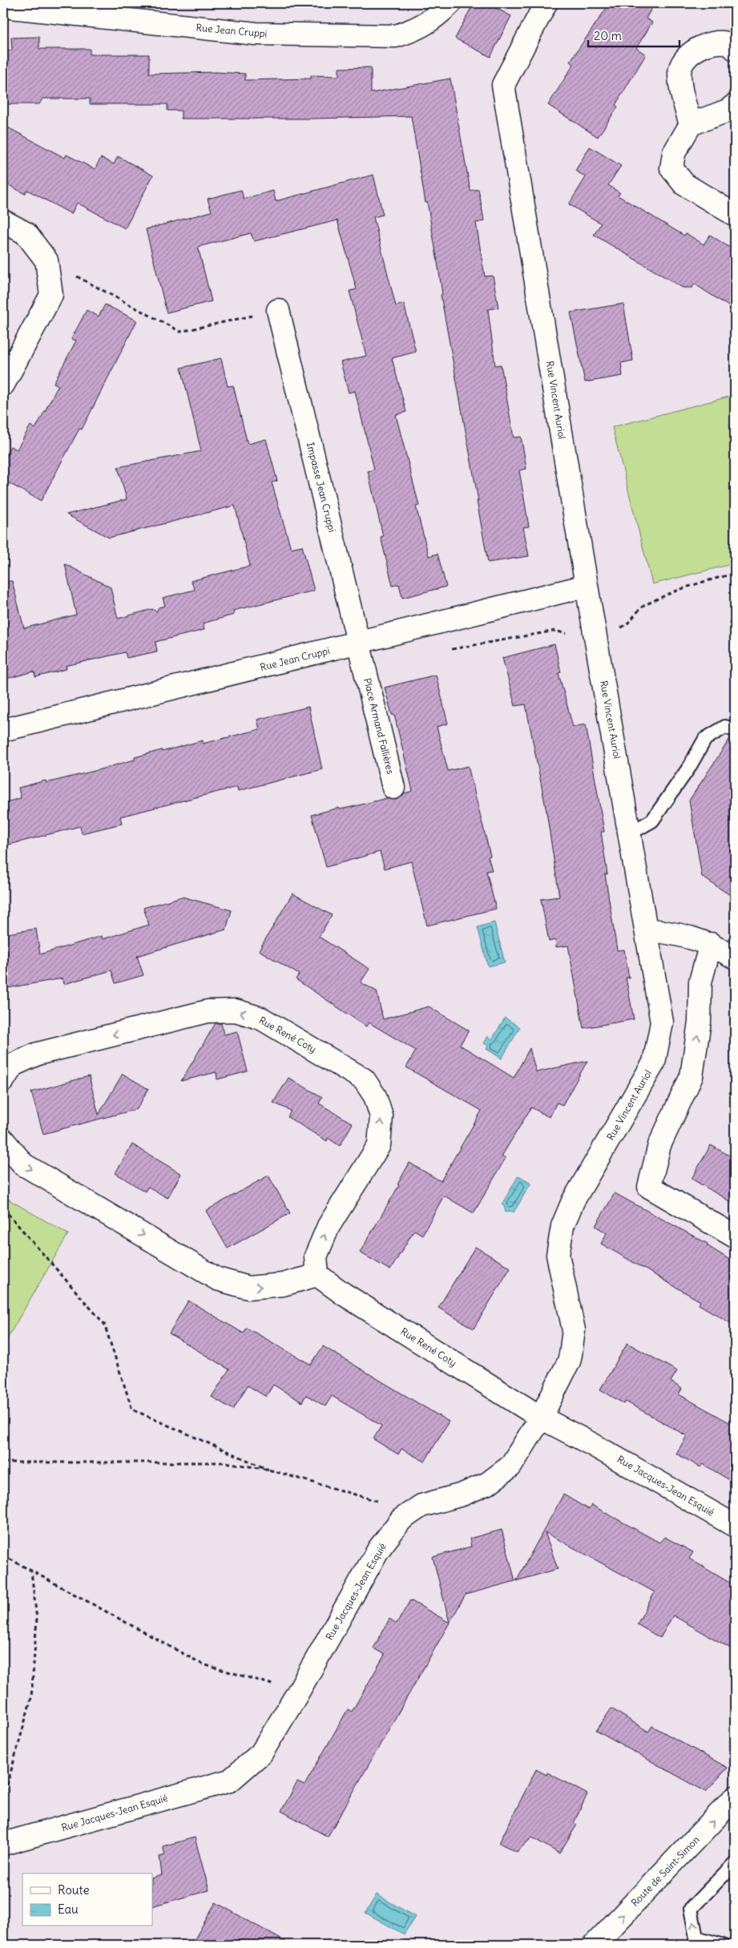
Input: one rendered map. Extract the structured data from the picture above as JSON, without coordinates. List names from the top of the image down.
{
  "streets": {
    "street": [
      "Rue Jean Cruppi",
      "Rue Vincent Auriol",
      "Impasse Jean Cruppi",
      "Place Armand Fallières",
      "Rue René Coty",
      "Rue Jacques-Jean Esquié",
      "Route de Saint-Simon"
    ]
  },
  "crossings": [
    ["Rue Jean Cruppi", "Rue Vincent Auriol"],
    ["Rue Jean Cruppi", "Impasse Jean Cruppi"],
    ["Rue Vincent Auriol", "Rue René Coty"],
    ["Rue Vincent Auriol", "Rue Jacques-Jean Esquié"],
    ["Impasse Jean Cruppi", "Place Armand Fallières"],
    ["Rue René Coty", "Rue Jacques-Jean Esquié"]
  ],
  "one_way": ["Route de Saint-Simon"],
  "legend": ["Route", "Eau"],
  "scale_bar": "20 m"
}
